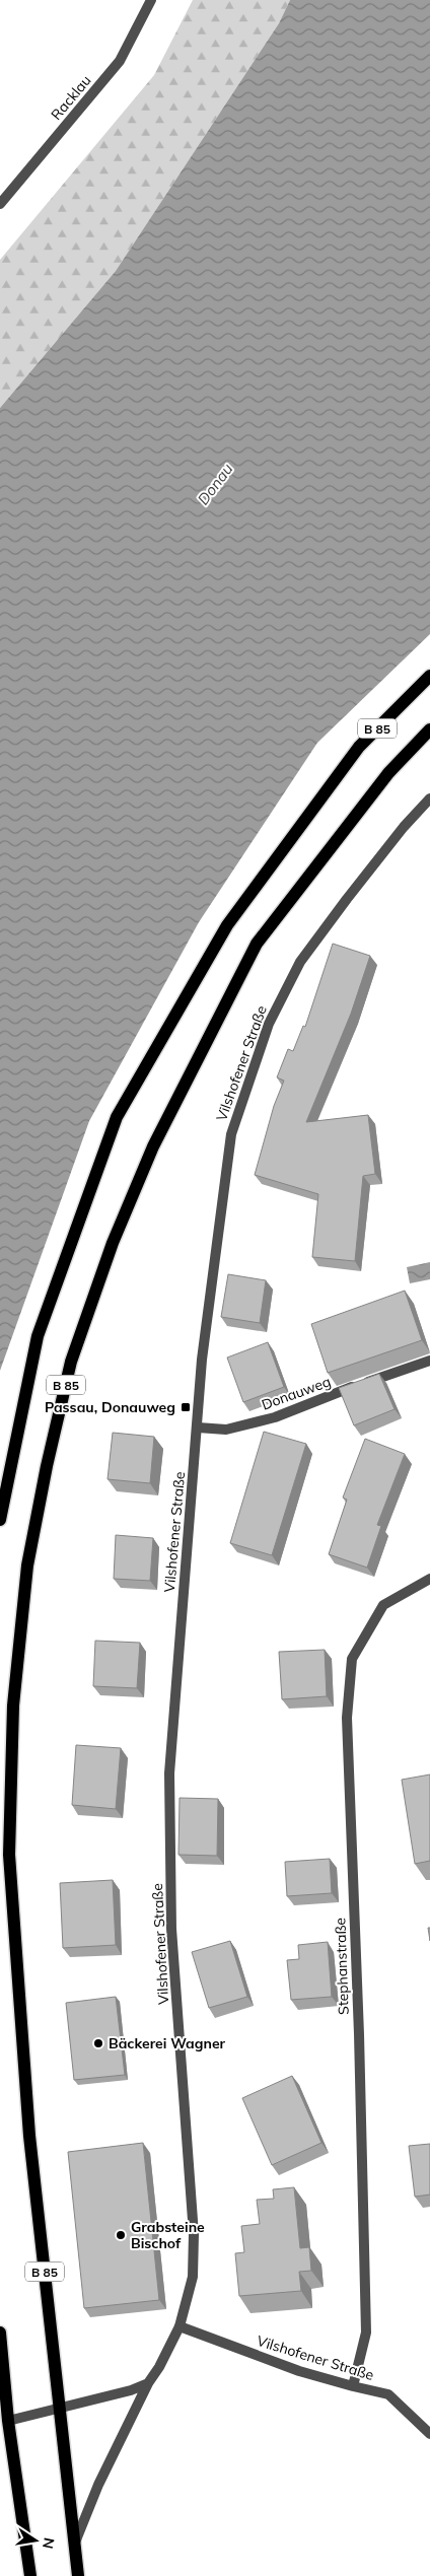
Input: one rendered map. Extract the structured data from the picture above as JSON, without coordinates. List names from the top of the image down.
{
  "streets": {
    "main road": ["B 85"],
    "street": [
      "Racklau",
      "Vilshofener Straße",
      "Donauweg",
      "Stephanstraße"
    ]
  },
  "crossings": [
    ["B 85", "Vilshofener Straße"],
    ["Vilshofener Straße", "Donauweg"],
    ["Vilshofener Straße", "Stephanstraße"]
  ],
  "water": ["Donau"],
  "places": {
    "transit": ["Passau, Donauweg"],
    "other": ["Bäckerei Wagner", "Grabsteine Bischof"]
  },
  "north": "right"
}
